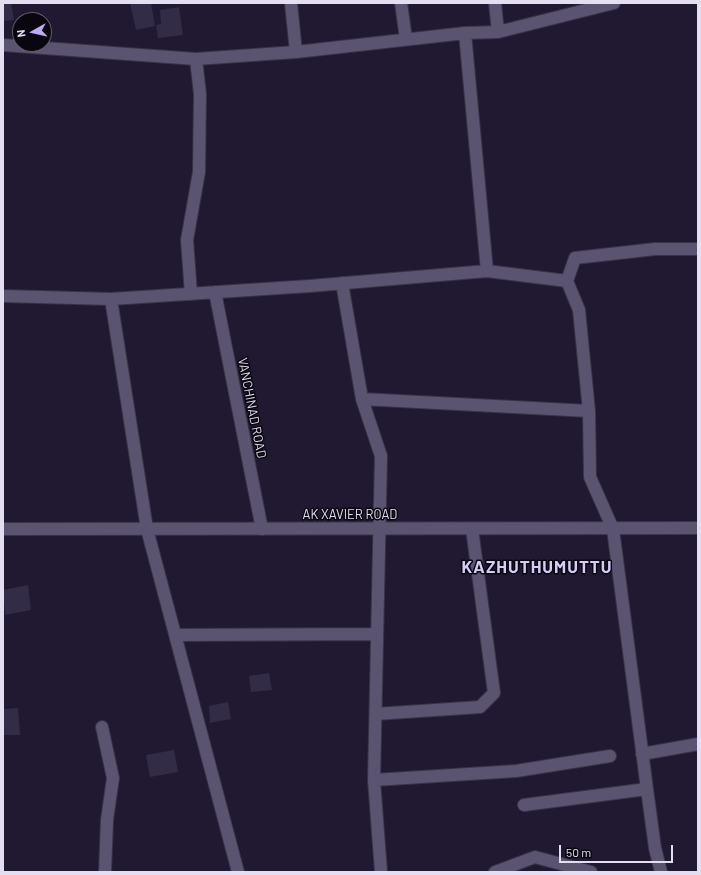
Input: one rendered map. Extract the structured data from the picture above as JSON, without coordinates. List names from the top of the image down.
{
  "streets": {
    "street": ["VANCHINAD ROAD", "AK XAVIER ROAD"]
  },
  "crossings": [
    ["VANCHINAD ROAD", "AK XAVIER ROAD"]
  ],
  "districts": ["KAZHUTHUMUTTU"],
  "scale_bar": "50 m",
  "north": "left"
}
